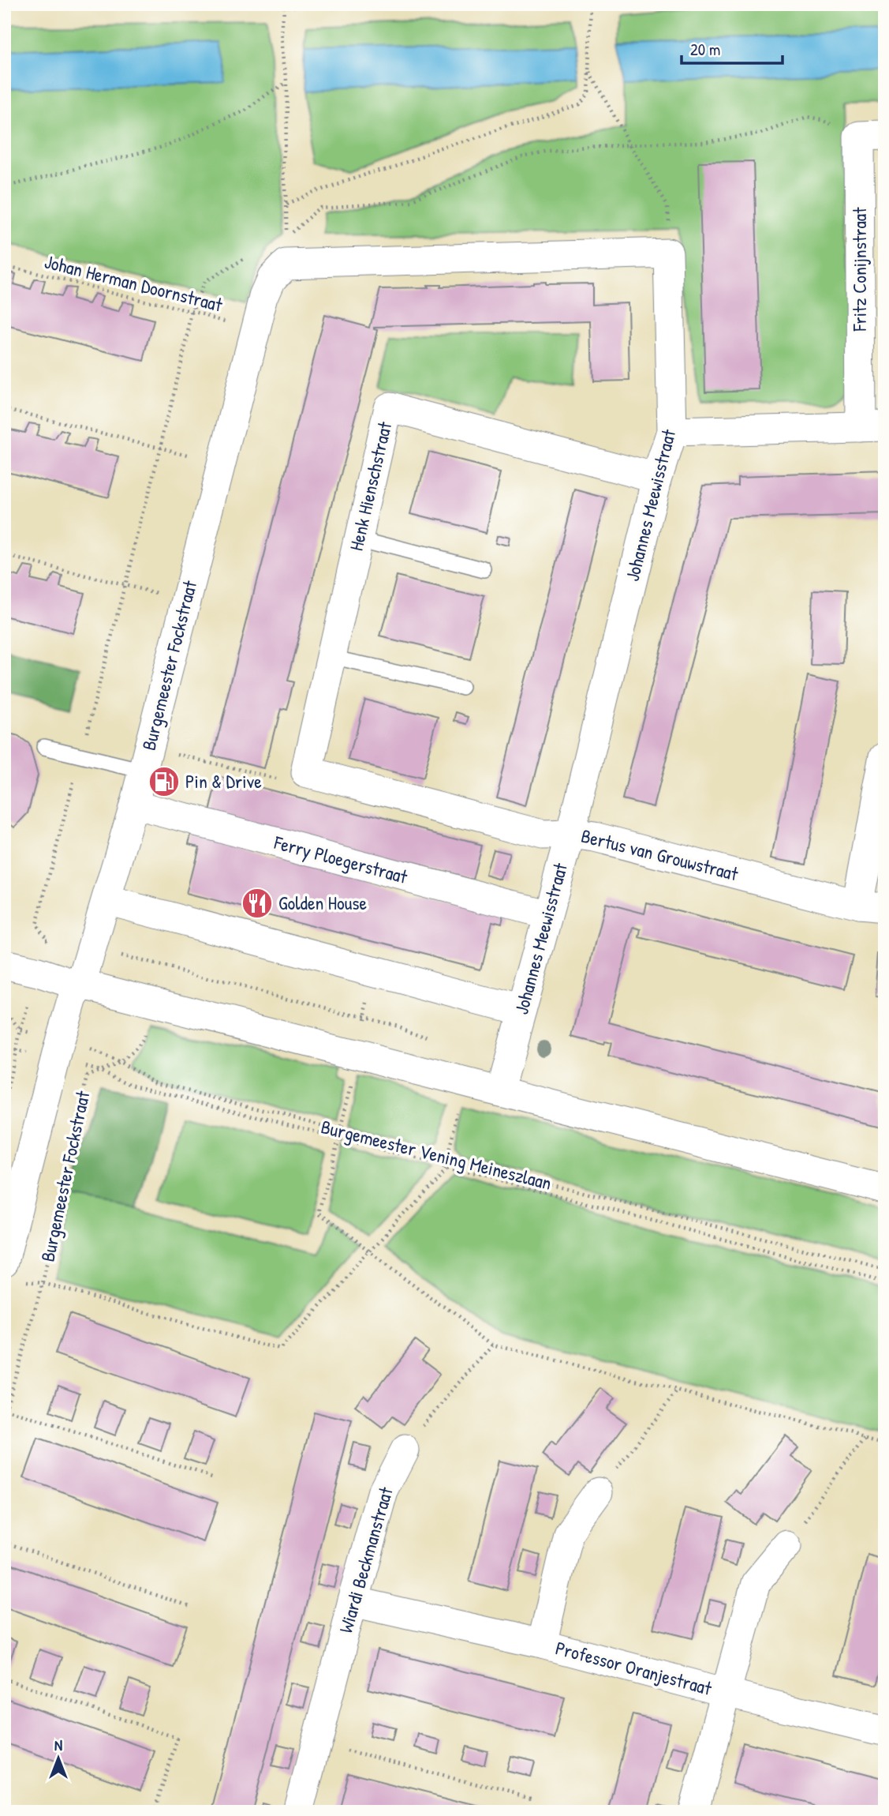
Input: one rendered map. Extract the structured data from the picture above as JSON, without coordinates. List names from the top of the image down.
{
  "streets": {
    "street": [
      "Fritz Conijnstraat",
      "Henk Hienschstraat",
      "Johannes Meewisstraat",
      "Burgemeester Fockstraat",
      "Bertus van Grouwstraat",
      "Ferry Ploegerstraat",
      "Wiardi Beckmanstraat",
      "Professor Oranjestraat"
    ],
    "path": ["Johan Herman Doornstraat", "Burgemeester Vening Meineszlaan"]
  },
  "crossings": [
    ["Fritz Conijnstraat", "Johannes Meewisstraat"],
    ["Johan Herman Doornstraat", "Burgemeester Fockstraat"],
    ["Henk Hienschstraat", "Johannes Meewisstraat"],
    ["Henk Hienschstraat", "Bertus van Grouwstraat"],
    ["Johannes Meewisstraat", "Bertus van Grouwstraat"],
    ["Johannes Meewisstraat", "Ferry Ploegerstraat"],
    ["Burgemeester Fockstraat", "Ferry Ploegerstraat"],
    ["Burgemeester Fockstraat", "Burgemeester Vening Meineszlaan"],
    ["Wiardi Beckmanstraat", "Professor Oranjestraat"]
  ],
  "places": {
    "fuel station": ["Pin & Drive"],
    "restaurant": ["Golden House"]
  },
  "scale_bar": "20 m",
  "north": "top"
}
